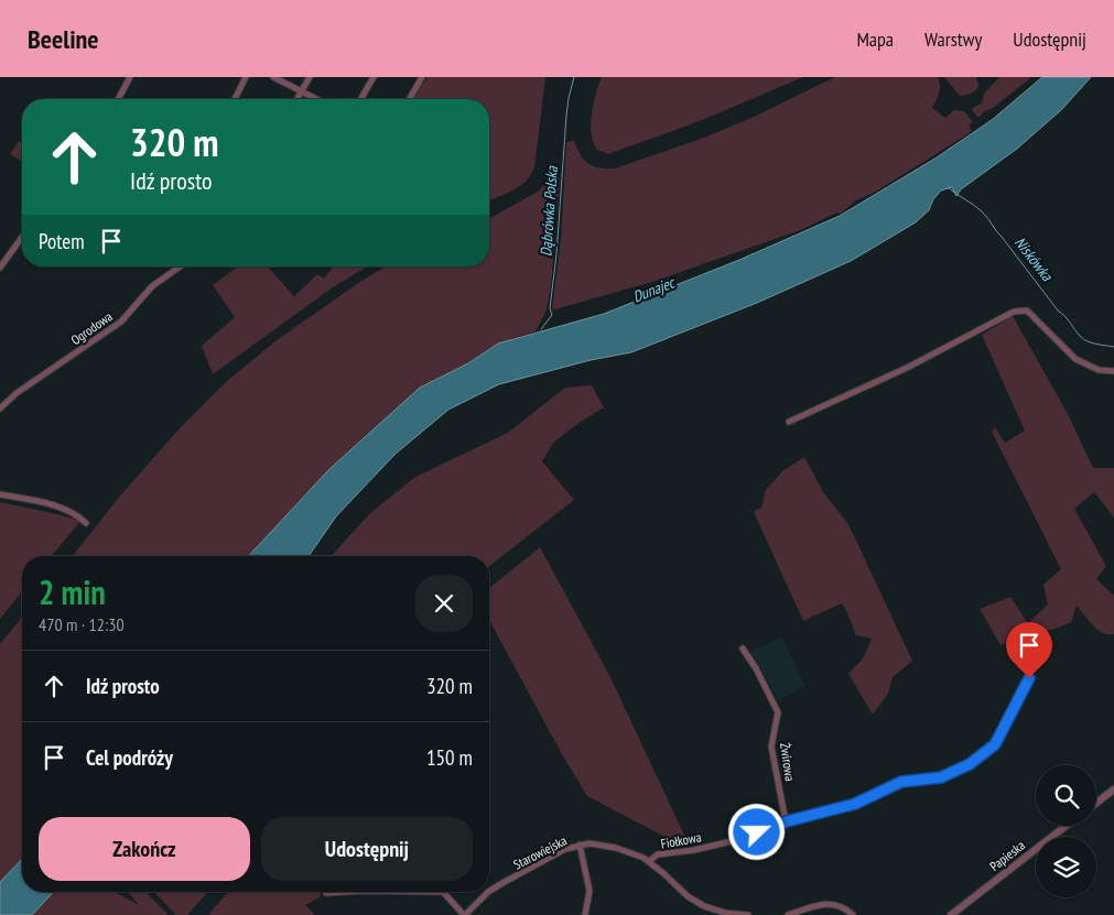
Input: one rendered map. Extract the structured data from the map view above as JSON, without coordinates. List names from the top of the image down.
{
  "streets": {
    "street": [
      "Ogrodowa",
      "Żwirowa",
      "Fiołkowa",
      "Starowiejska",
      "Papieska"
    ]
  },
  "crossings": [
    ["Żwirowa", "Fiołkowa"],
    ["Fiołkowa", "Starowiejska"]
  ],
  "water": ["Dąbrówka Polska", "Niskówka", "Dunajec"],
  "page": {
    "header": "Beeline",
    "nav": ["Mapa", "Warstwy", "Udostępnij"],
    "turn": ["320 m", "Idź prosto"],
    "then": "Potem",
    "heading": ["2 min", "470 m · 12:30"],
    "list": [
      {
        "name": "Idź prosto",
        "value": "320 m"
      },
      {
        "name": "Cel podróży",
        "value": "150 m"
      }
    ],
    "buttons": ["Zakończ", "Udostępnij"]
  }
}
